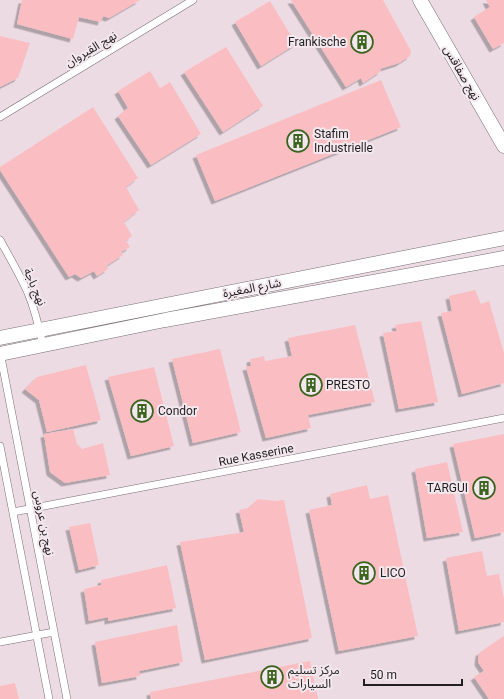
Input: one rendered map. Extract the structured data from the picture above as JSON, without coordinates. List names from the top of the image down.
{
  "streets": {
    "street": ["نهج صفاقس", "شارع المغيرة"],
    "lane": [
      "نهج القيروان",
      "نهج باجة",
      "Rue Kasserine",
      "نهج بن عروس"
    ]
  },
  "crossings": [
    ["نهج باجة", "شارع المغيرة"],
    ["شارع المغيرة", "نهج بن عروس"],
    ["Rue Kasserine", "نهج بن عروس"]
  ],
  "places": {
    "building": [
      "Frankische",
      "Stafim Industrielle",
      "PRESTO",
      "Condor",
      "TARGUI",
      "LICO",
      "مركز تسليم السيارات"
    ]
  },
  "scale_bar": "50 m"
}
